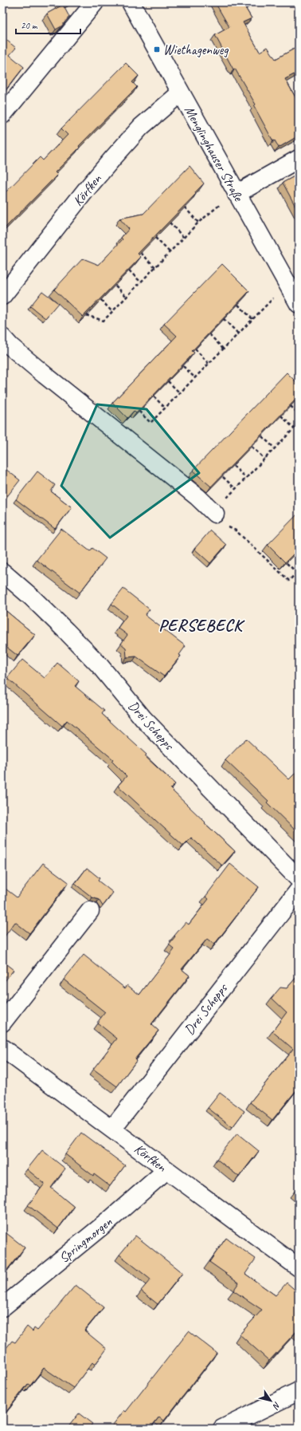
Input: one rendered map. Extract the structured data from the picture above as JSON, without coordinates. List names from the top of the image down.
{
  "streets": {
    "street": [
      "Menglinghauser Straße",
      "Körfken",
      "Drei Schepps",
      "Springmorgen"
    ]
  },
  "crossings": [
    ["Menglinghauser Straße", "Körfken"],
    ["Körfken", "Drei Schepps"],
    ["Körfken", "Springmorgen"]
  ],
  "districts": ["PERSEBECK"],
  "places": {
    "transit": ["Wiethagenweg"]
  },
  "scale_bar": "20 m",
  "north": "bottom right"
}
